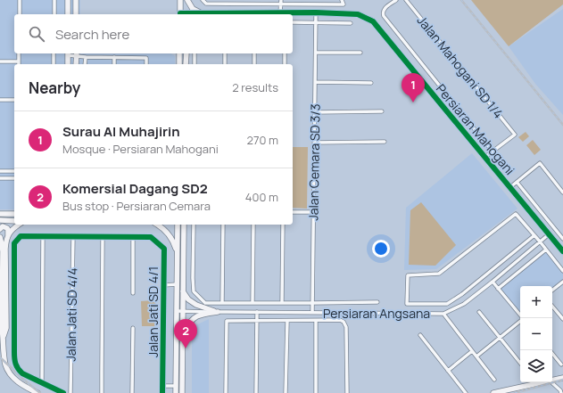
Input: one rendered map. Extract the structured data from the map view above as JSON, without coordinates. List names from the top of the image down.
{
  "streets": {
    "main road": ["Persiaran Mahogani"],
    "street": [
      "Jalan Mahogani SD 1/4",
      "Jalan Cemara SD 3/3",
      "Jalan Jati SD 4/1",
      "Persiaran Angsana",
      "Jalan Jati SD 4/4"
    ]
  },
  "crossings": [
    ["Persiaran Mahogani", "Jalan Cemara SD 3/3"],
    ["Persiaran Mahogani", "Persiaran Angsana"],
    ["Jalan Cemara SD 3/3", "Persiaran Angsana"]
  ],
  "page": {
    "search": "Search here",
    "heading": ["Nearby", "2 results"],
    "pins": ["1", "2"],
    "list": [
      {
        "mark": "1",
        "name": "Surau Al Muhajirin",
        "note": "Mosque · Persiaran Mahogani",
        "value": "270 m"
      },
      {
        "mark": "2",
        "name": "Komersial Dagang SD2",
        "note": "Bus stop · Persiaran Cemara",
        "value": "400 m"
      }
    ],
    "map_buttons": ["+", "−"]
  }
}
